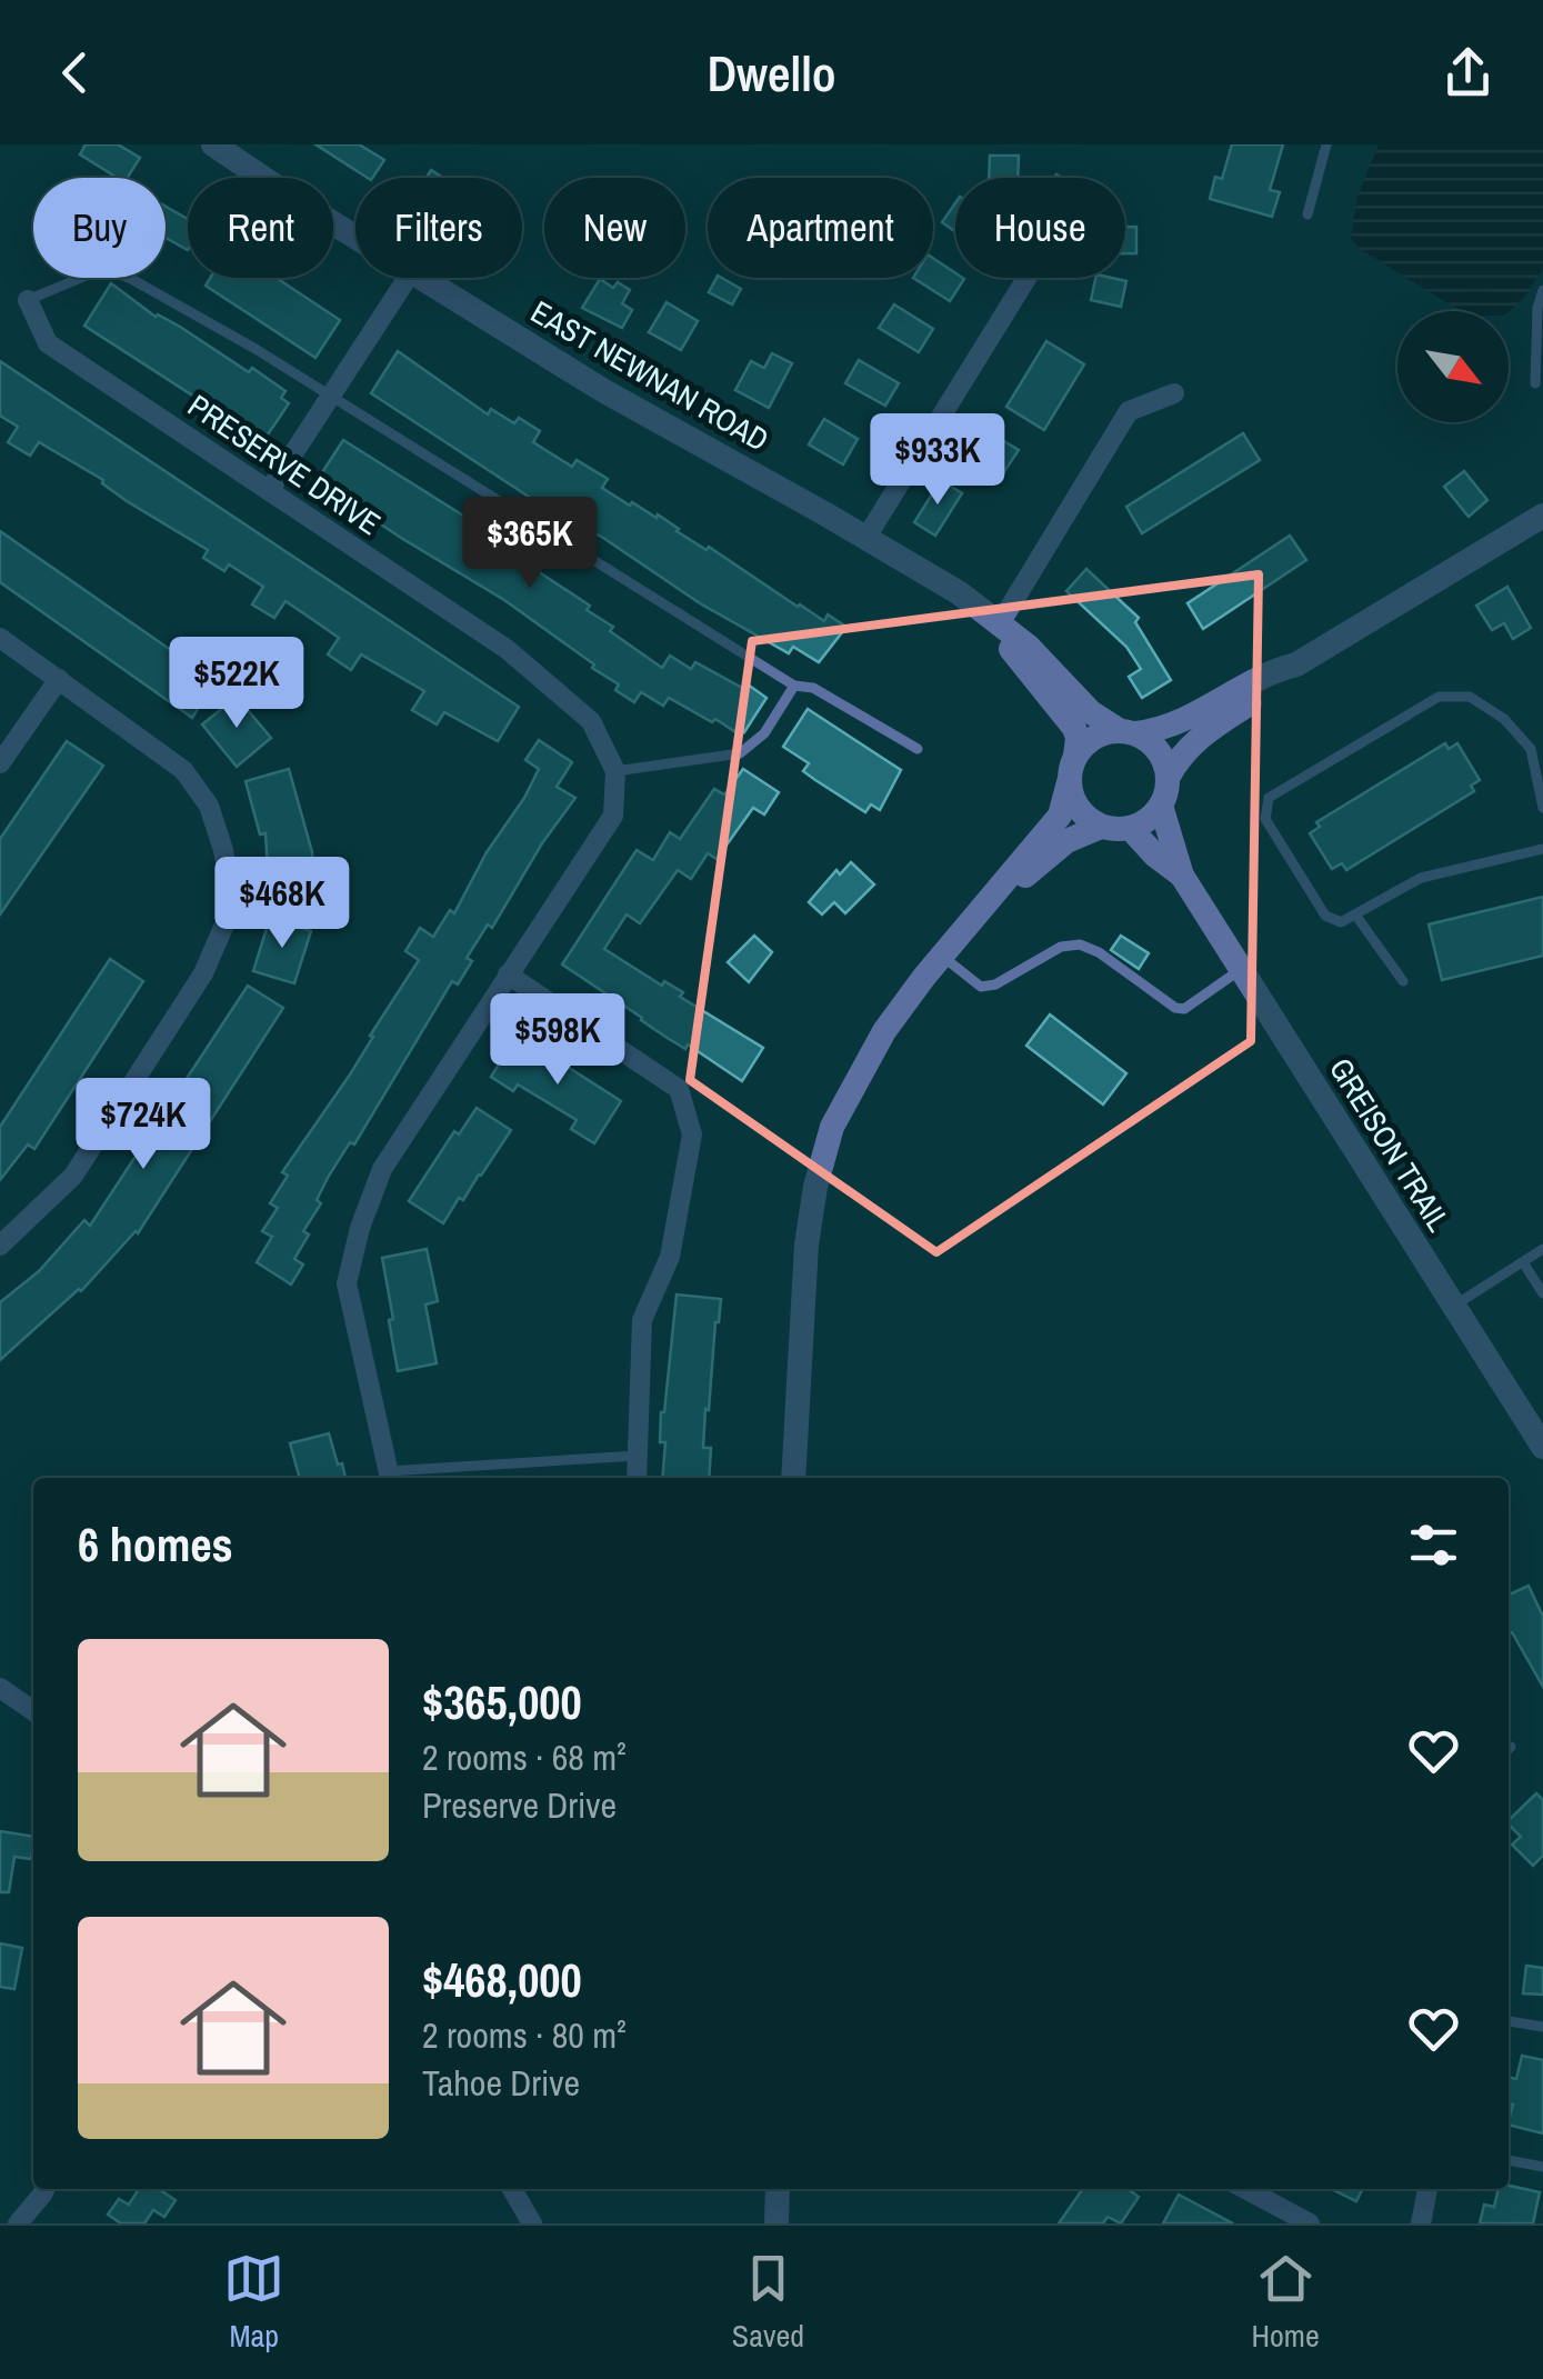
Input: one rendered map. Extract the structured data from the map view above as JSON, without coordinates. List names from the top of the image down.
{
  "streets": {
    "street": ["EAST NEWNAN ROAD", "PRESERVE DRIVE", "GREISON TRAIL"]
  },
  "crossings": [
    ["EAST NEWNAN ROAD", "GREISON TRAIL"]
  ],
  "north": "bottom right",
  "page": {
    "header": "Dwello",
    "chip": [
      "Buy",
      "Rent",
      "Filters",
      "New",
      "Apartment",
      "House"
    ],
    "price": [
      "$933K",
      "$365K",
      "$522K",
      "$468K",
      "$598K",
      "$724K"
    ],
    "heading": "6 homes",
    "list": [
      {
        "name": "$365,000",
        "note": "2 rooms · 68 m² · Preserve Drive"
      },
      {
        "name": "$468,000",
        "note": "2 rooms · 80 m² · Tahoe Drive"
      }
    ],
    "tabs": ["Map", "Saved", "Home"]
  }
}
